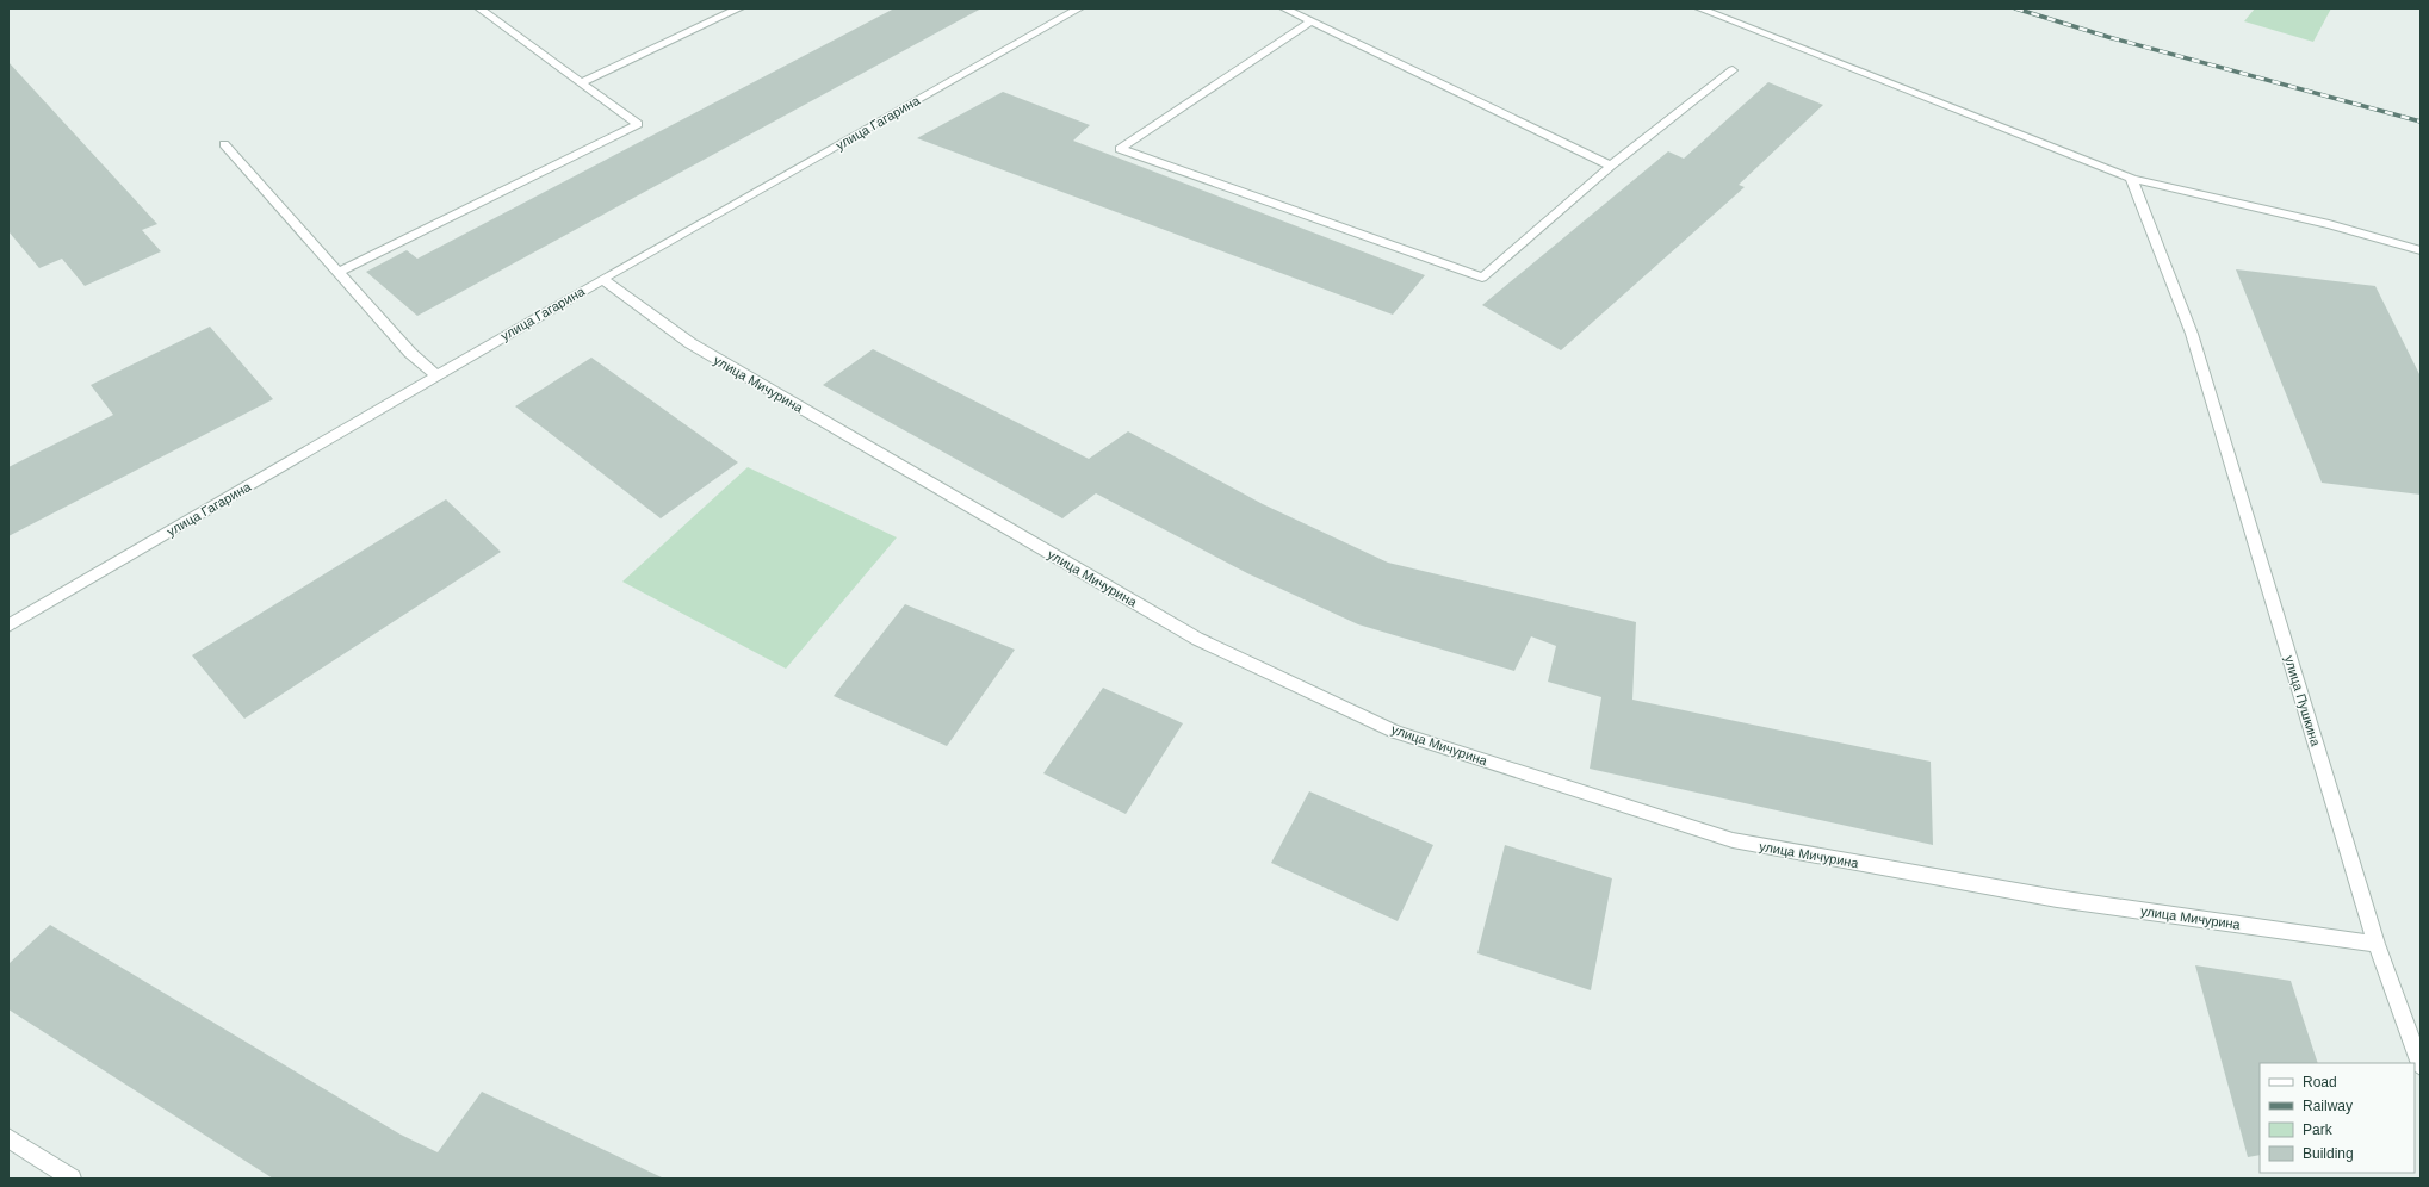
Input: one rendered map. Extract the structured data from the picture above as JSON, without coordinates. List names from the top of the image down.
{
  "streets": {
    "street": ["улица Гагарина", "улица Мичурина", "улица Пушкина"]
  },
  "crossings": [
    ["улица Гагарина", "улица Мичурина"],
    ["улица Мичурина", "улица Пушкина"]
  ],
  "legend": [
    "Road",
    "Railway",
    "Park",
    "Building"
  ]
}
